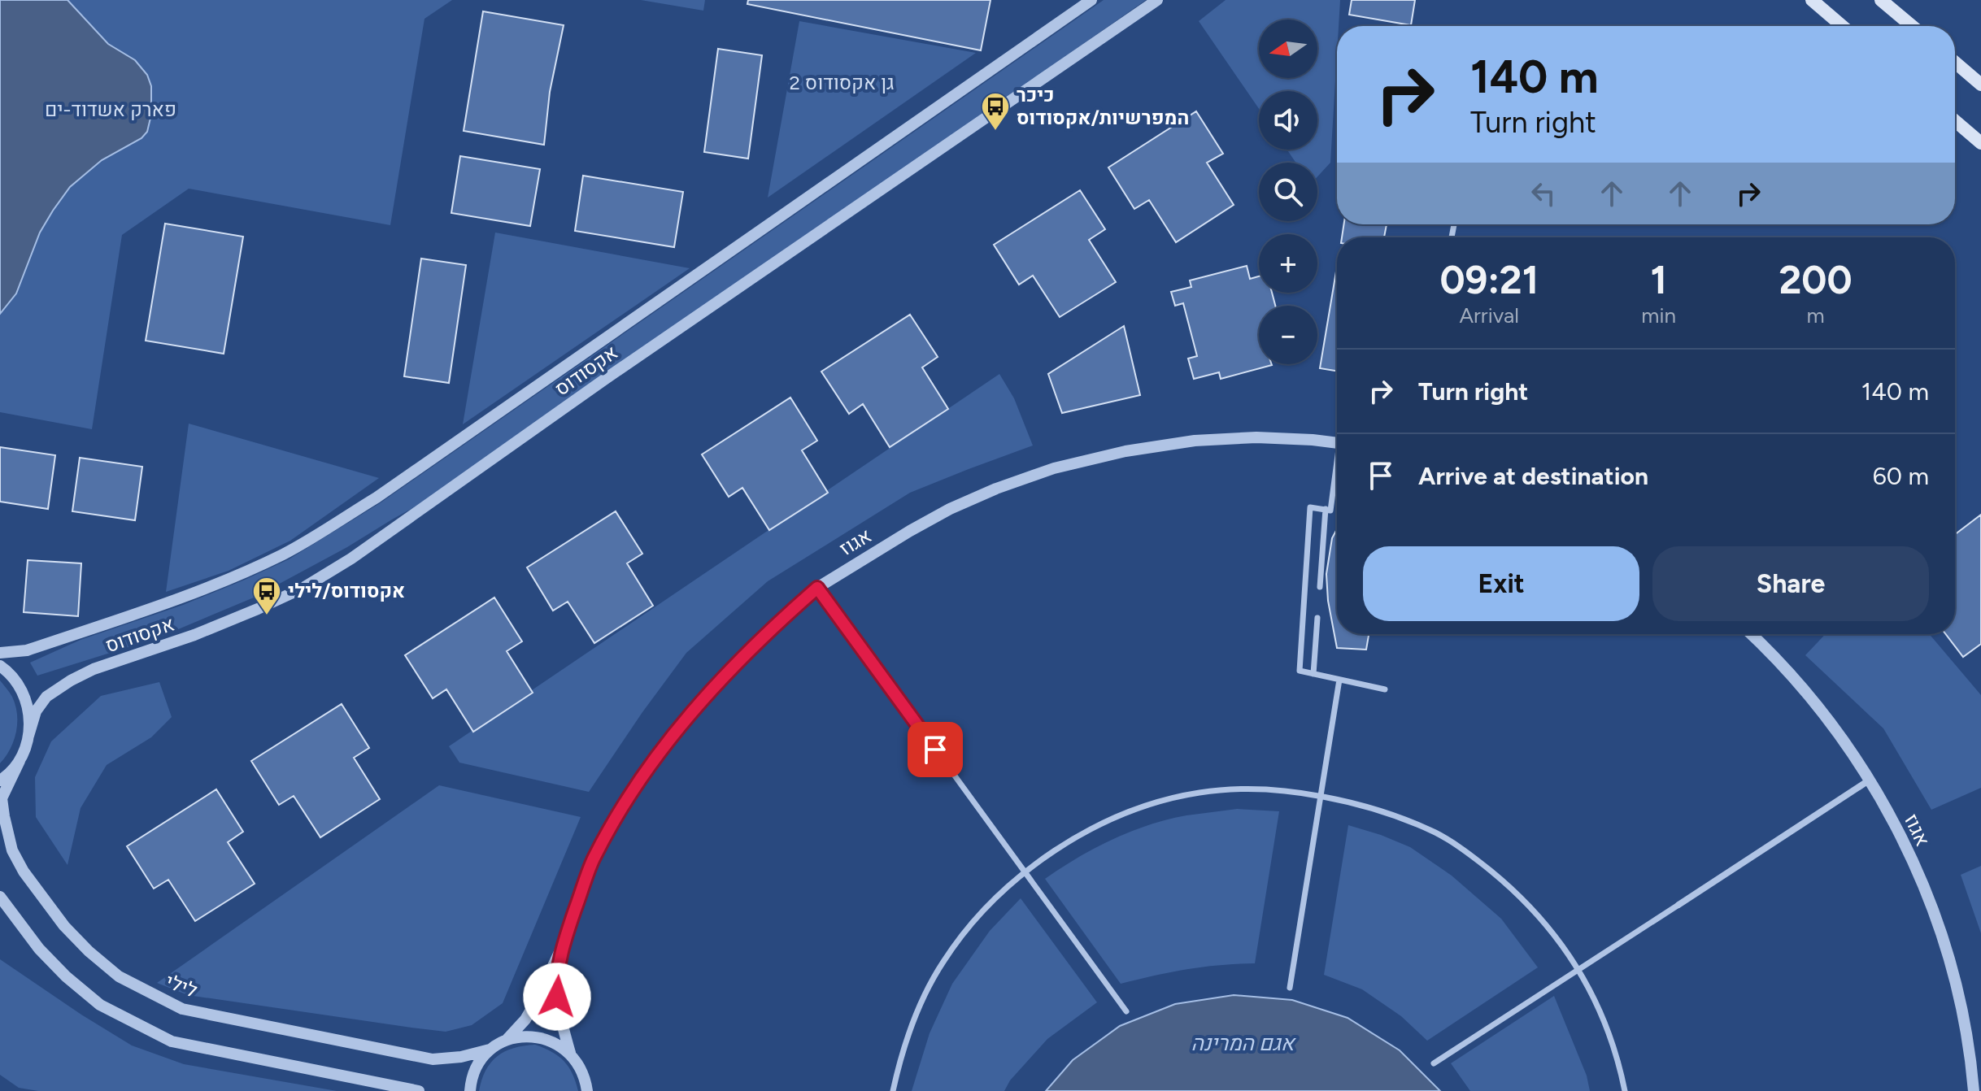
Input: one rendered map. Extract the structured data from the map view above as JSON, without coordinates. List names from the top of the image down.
{
  "streets": {
    "street": ["אקסודוס", "אגוז", "לילי"]
  },
  "crossings": [
    ["אקסודוס", "לילי"]
  ],
  "water": ["אגם המרינה"],
  "parks": ["גן אקסודוס 2", "פארק אשדוד-ים"],
  "places": {
    "bus stop": ["כיכר המפרשיות/אקסודוס", "אקסודוס/לילי"]
  },
  "north": "left",
  "page": {
    "map_buttons": ["+", "−"],
    "turn": ["140 m", "Turn right"],
    "eta": [
      "09:21",
      "Arrival",
      "1",
      "min",
      "200",
      "m"
    ],
    "list": [
      {
        "name": "Turn right",
        "value": "140 m"
      },
      {
        "name": "Arrive at destination",
        "value": "60 m"
      }
    ],
    "buttons": ["Exit", "Share"]
  }
}
